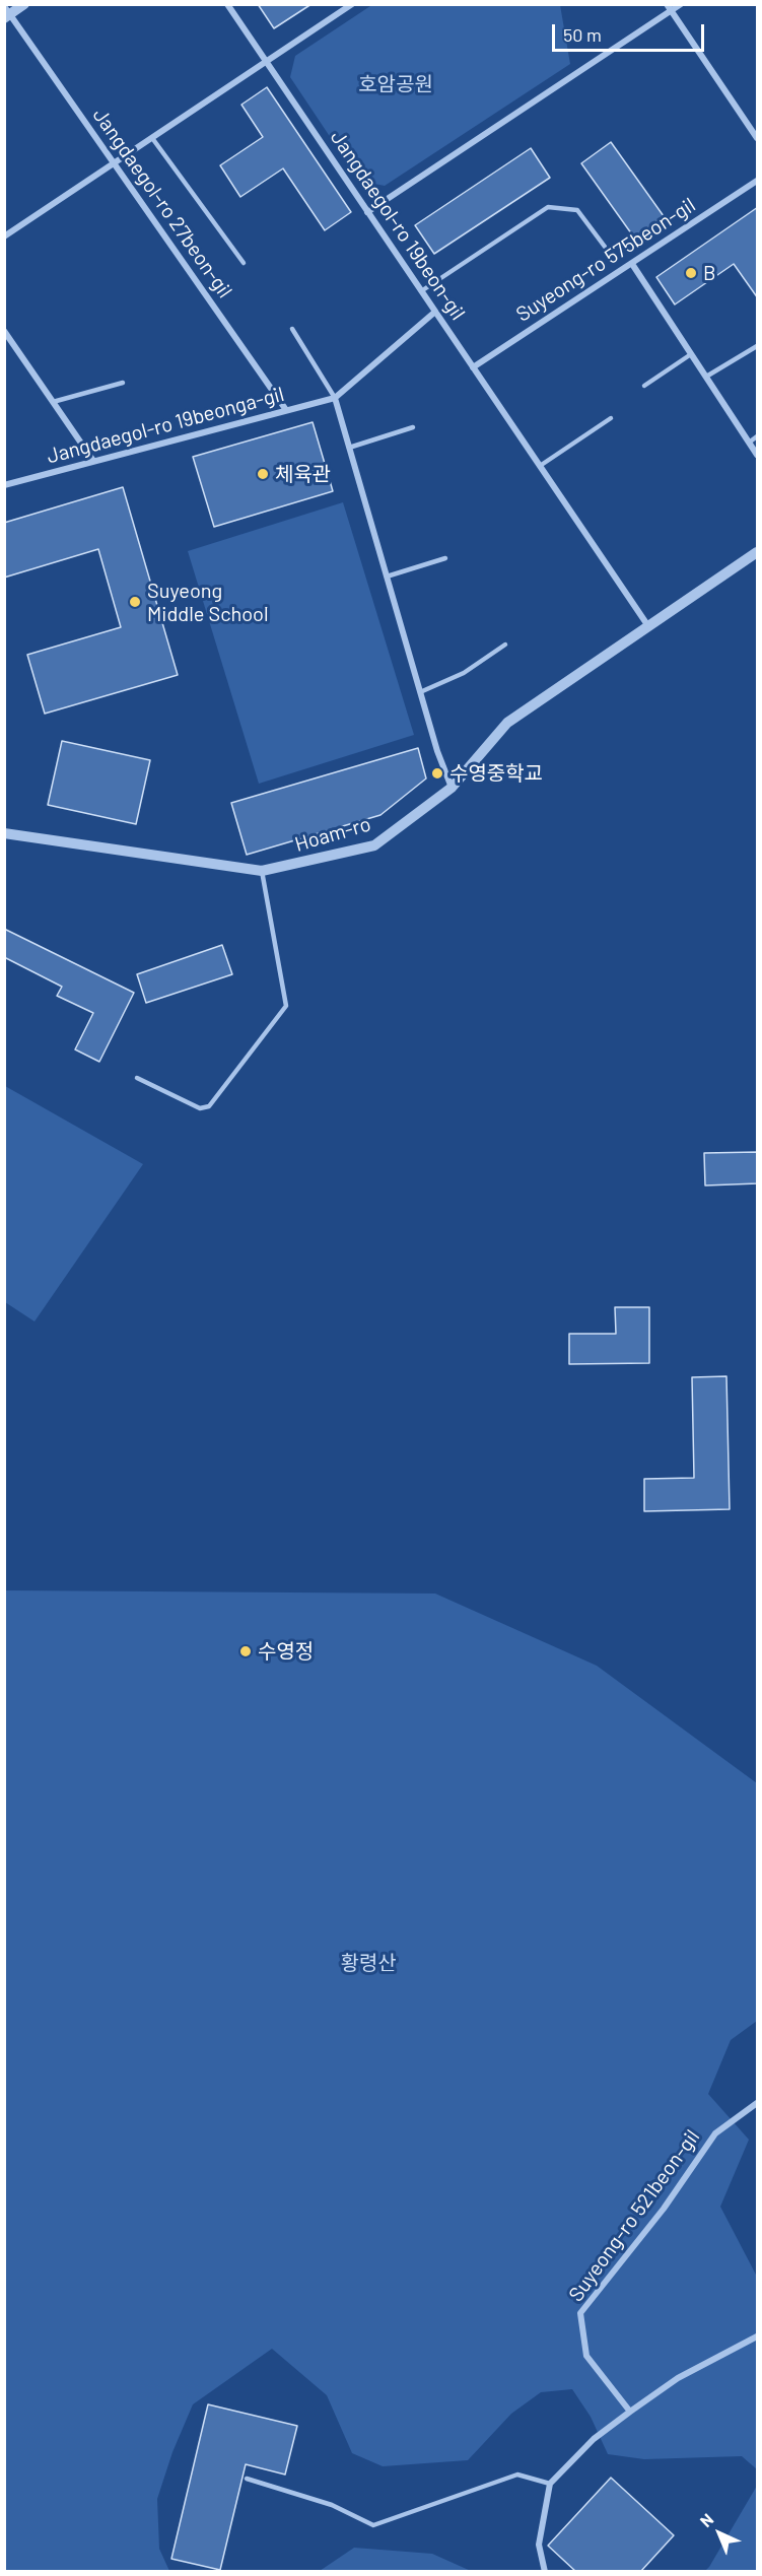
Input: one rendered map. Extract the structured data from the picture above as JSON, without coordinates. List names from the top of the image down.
{
  "streets": {
    "street": [
      "Jangdaegol-ro 27beon-gil",
      "Jangdaegol-ro 19beon-gil",
      "Suyeong-ro 575beon-gil",
      "Jangdaegol-ro 19beonga-gil",
      "Hoam-ro",
      "Suyeong-ro 521beon-gil"
    ]
  },
  "crossings": [
    ["Jangdaegol-ro 27beon-gil", "Jangdaegol-ro 19beonga-gil"],
    ["Jangdaegol-ro 19beon-gil", "Suyeong-ro 575beon-gil"],
    ["Jangdaegol-ro 19beon-gil", "Jangdaegol-ro 19beonga-gil"],
    ["Jangdaegol-ro 19beon-gil", "Hoam-ro"]
  ],
  "parks": ["호암공원", "황령산"],
  "places": [
    "B",
    "체육관",
    "Suyeong Middle School",
    "수영중학교",
    "수영정"
  ],
  "scale_bar": "50 m",
  "north": "top left"
}
